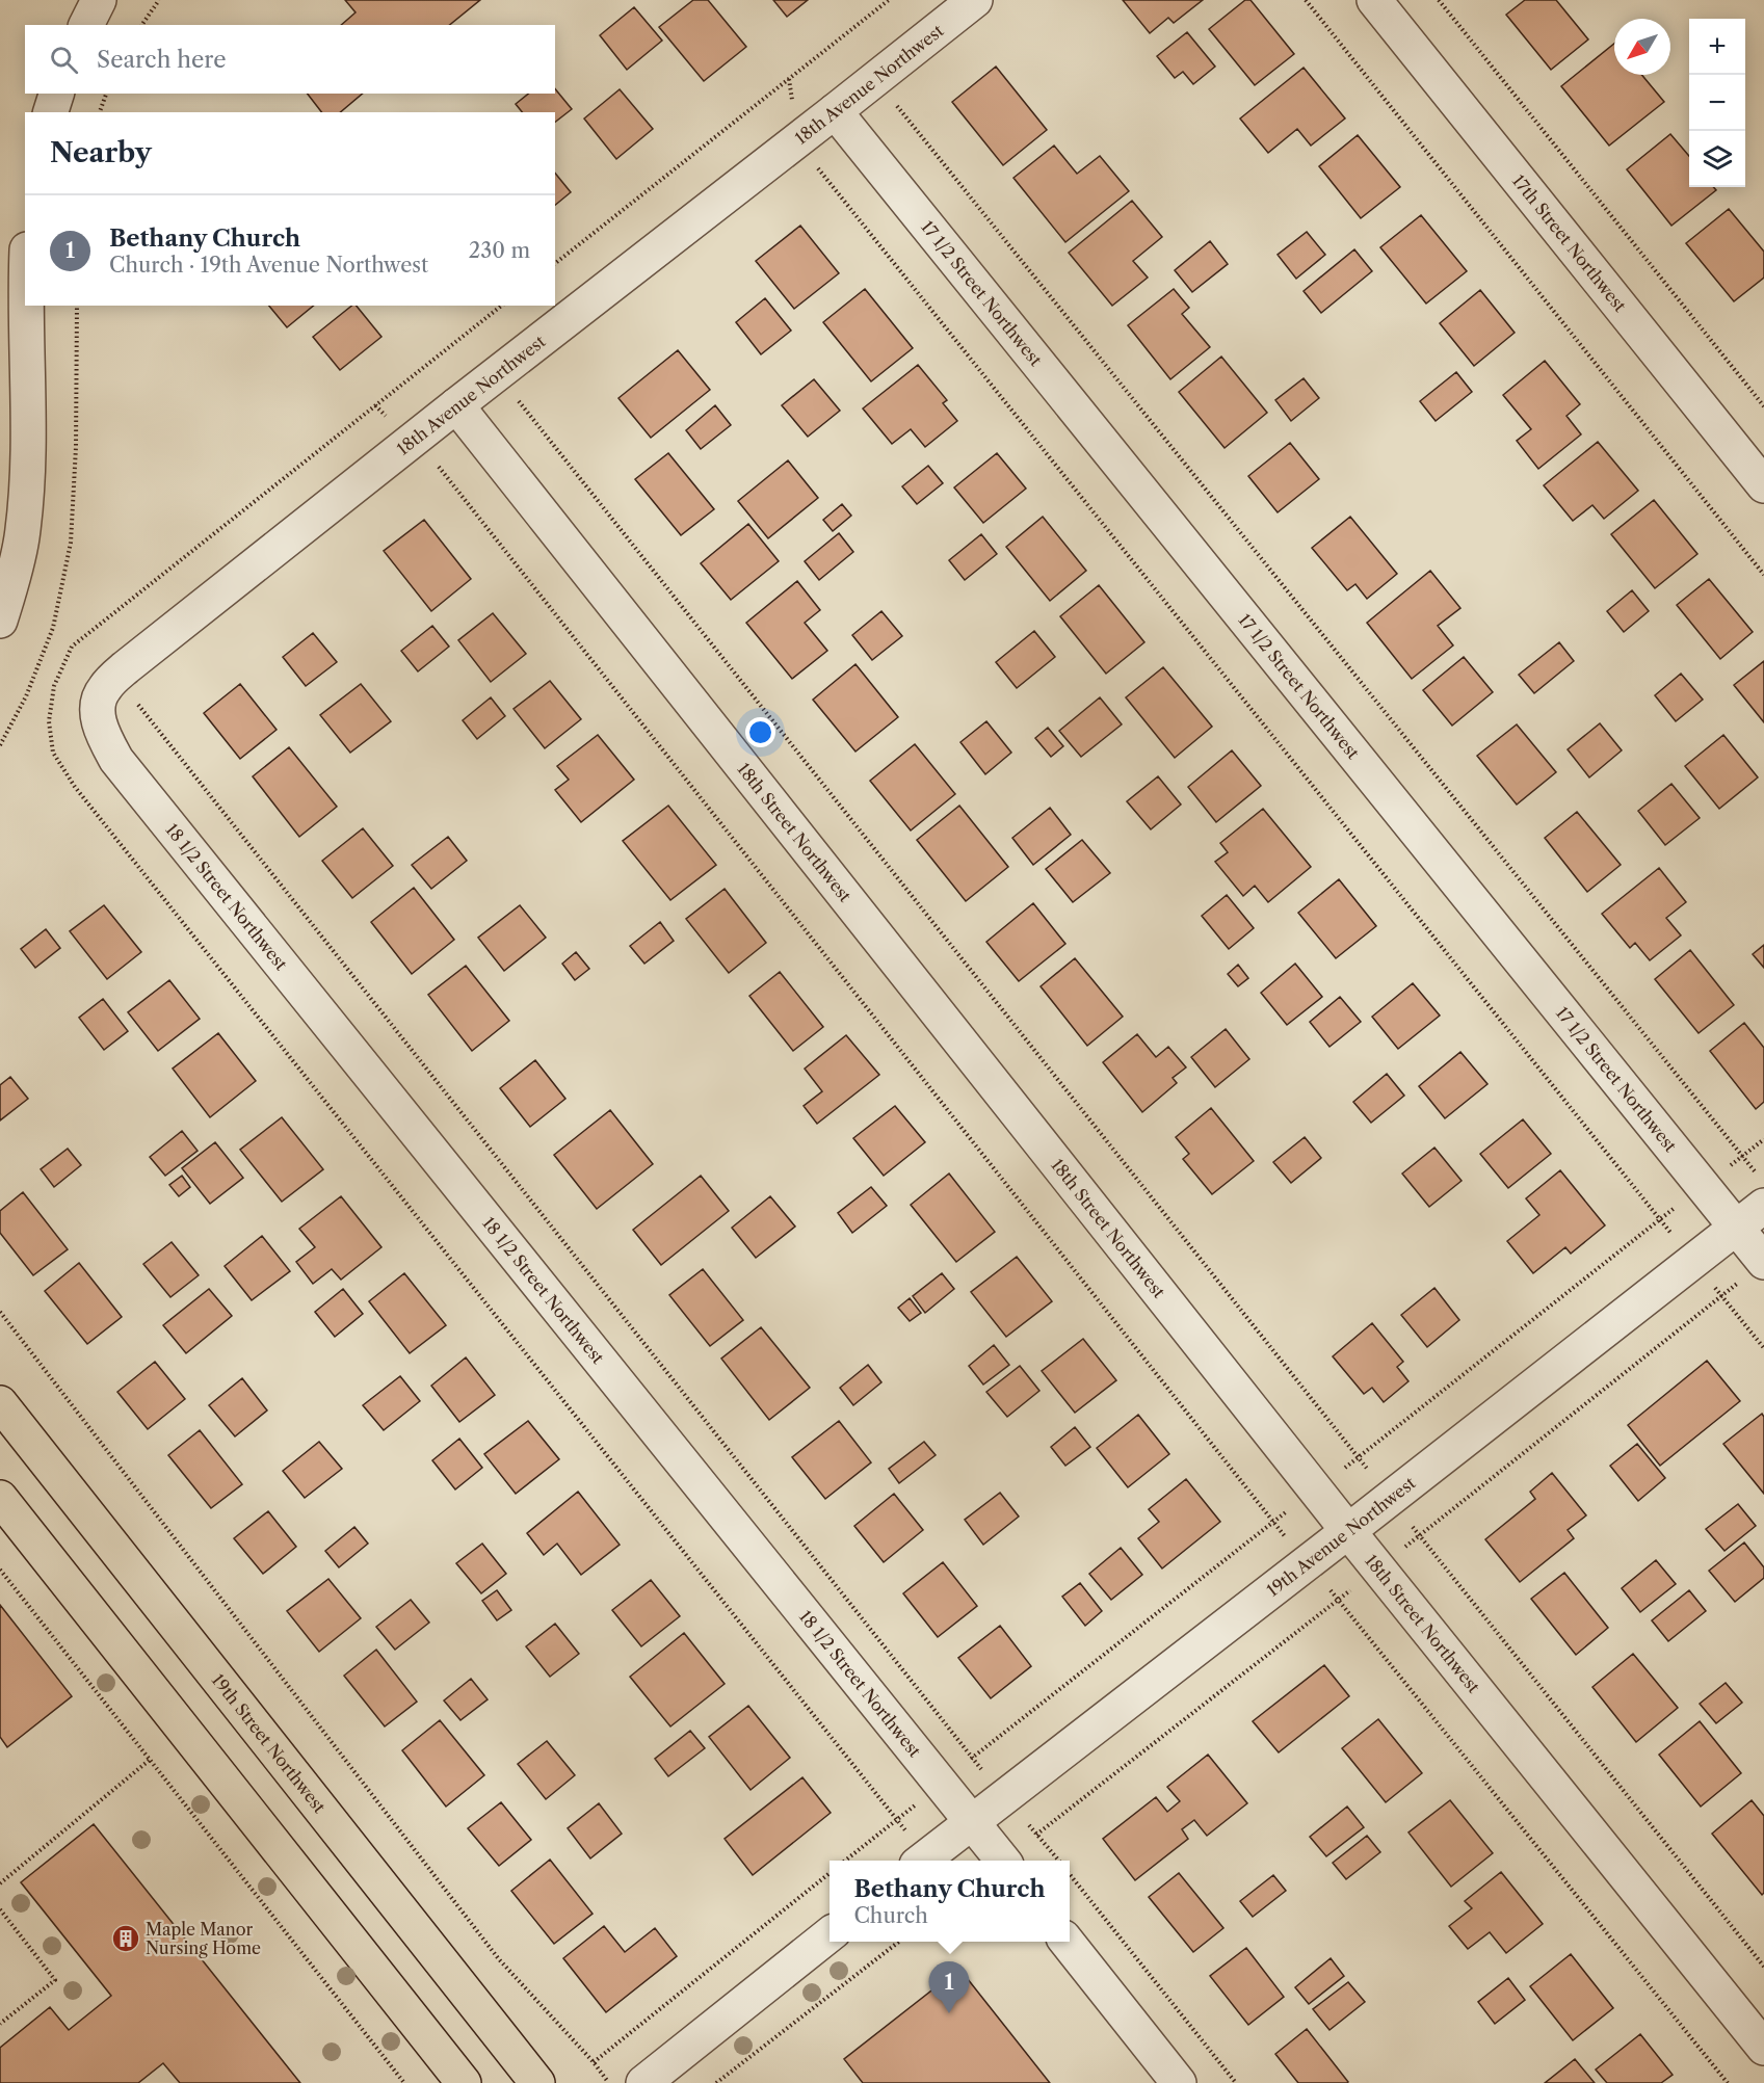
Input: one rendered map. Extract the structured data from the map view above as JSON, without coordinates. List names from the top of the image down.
{
  "streets": {
    "main road": ["19th Street Northwest"],
    "street": [
      "18th Avenue Northwest",
      "17th Street Northwest",
      "17 1/2 Street Northwest",
      "18th Street Northwest",
      "18 1/2 Street Northwest",
      "19th Avenue Northwest"
    ]
  },
  "crossings": [
    ["18th Avenue Northwest", "17 1/2 Street Northwest"],
    ["18th Avenue Northwest", "18th Street Northwest"],
    ["18th Avenue Northwest", "18 1/2 Street Northwest"],
    ["17 1/2 Street Northwest", "19th Avenue Northwest"],
    ["18th Street Northwest", "19th Avenue Northwest"],
    ["18 1/2 Street Northwest", "19th Avenue Northwest"]
  ],
  "places": {
    "building": ["Maple Manor Nursing Home"]
  },
  "north": "bottom left",
  "page": {
    "map_buttons": ["+", "−"],
    "search": "Search here",
    "heading": "Nearby",
    "list": [
      {
        "mark": "1",
        "name": "Bethany Church",
        "note": "Church · 19th Avenue Northwest",
        "value": "230 m"
      }
    ],
    "popup": ["Bethany Church", "Church"],
    "pins": "1"
  }
}
